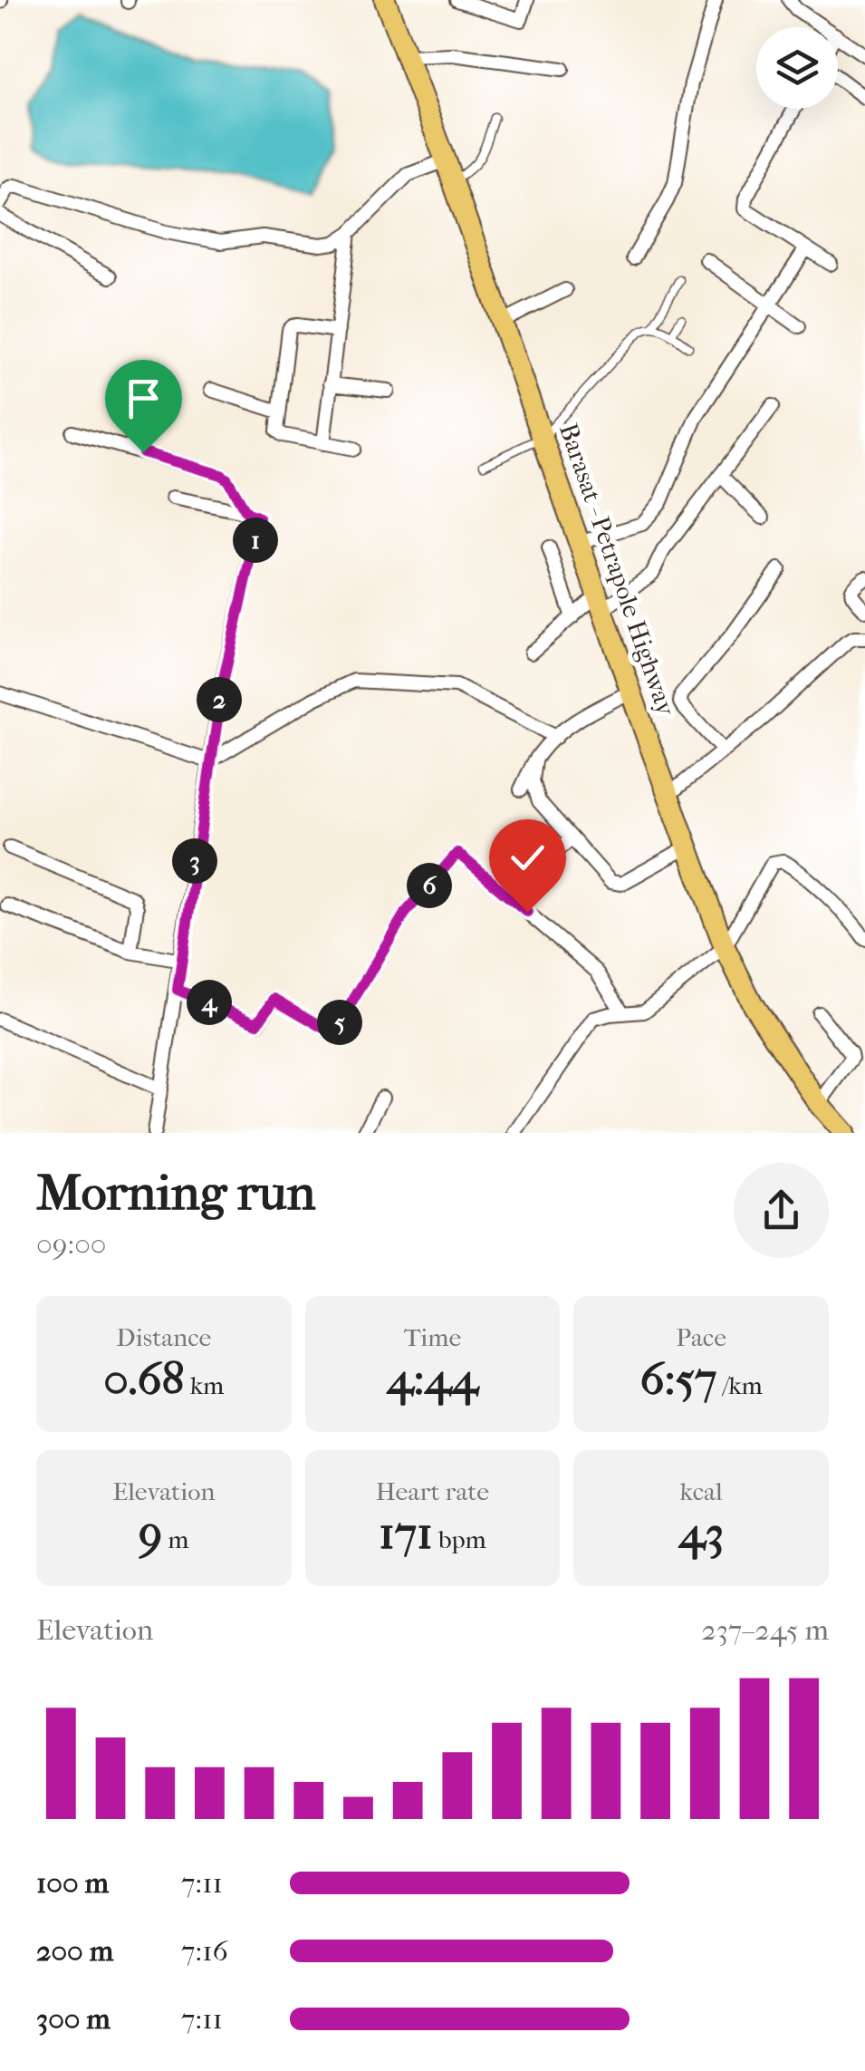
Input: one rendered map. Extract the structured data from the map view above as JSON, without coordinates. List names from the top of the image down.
{
  "streets": {
    "highway": ["Barasat - Petrapole Highway"]
  },
  "page": {
    "pins": [
      "1",
      "2",
      "3",
      "6",
      "4",
      "5"
    ],
    "heading": ["Morning run", "09:00"],
    "stats": [
      ["Distance", "0.68 km"],
      ["Time", "4:44"],
      ["Pace", "6:57 /km"],
      ["Elevation", "9 m"],
      ["Heart rate", "171 bpm"],
      ["kcal", "43"]
    ],
    "chart": ["Elevation", "237–245 m"],
    "list": [
      {
        "name": "100 m",
        "note": "7:11"
      },
      {
        "name": "200 m",
        "note": "7:16"
      },
      {
        "name": "300 m",
        "note": "7:11"
      }
    ]
  }
}
